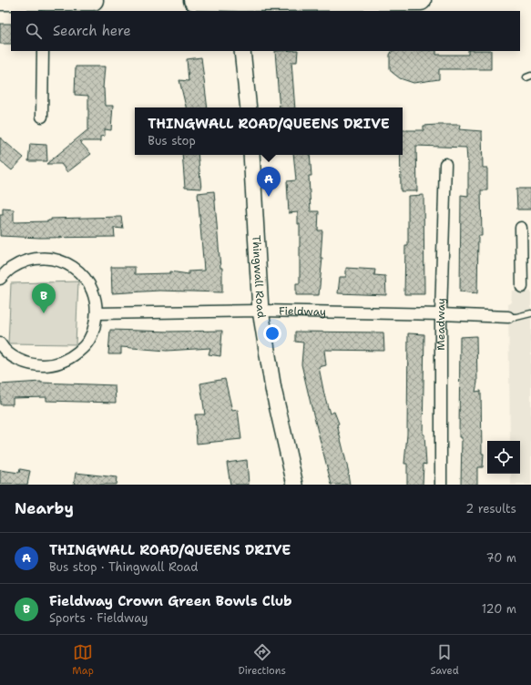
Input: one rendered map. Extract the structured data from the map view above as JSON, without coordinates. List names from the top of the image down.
{
  "streets": {
    "street": ["Thingwall Road", "Fieldway", "Meadway"]
  },
  "crossings": [
    ["Thingwall Road", "Fieldway"],
    ["Fieldway", "Meadway"]
  ],
  "page": {
    "search": "Search here",
    "popup": ["THINGWALL ROAD/QUEENS DRIVE", "Bus stop"],
    "pins": ["A", "B"],
    "heading": ["Nearby", "2 results"],
    "list": [
      {
        "mark": "A",
        "name": "THINGWALL ROAD/QUEENS DRIVE",
        "note": "Bus stop · Thingwall Road",
        "value": "70 m"
      },
      {
        "mark": "B",
        "name": "Fieldway Crown Green Bowls Club",
        "note": "Sports · Fieldway",
        "value": "120 m"
      }
    ],
    "nav": ["Map", "Directions", "Saved"]
  }
}
